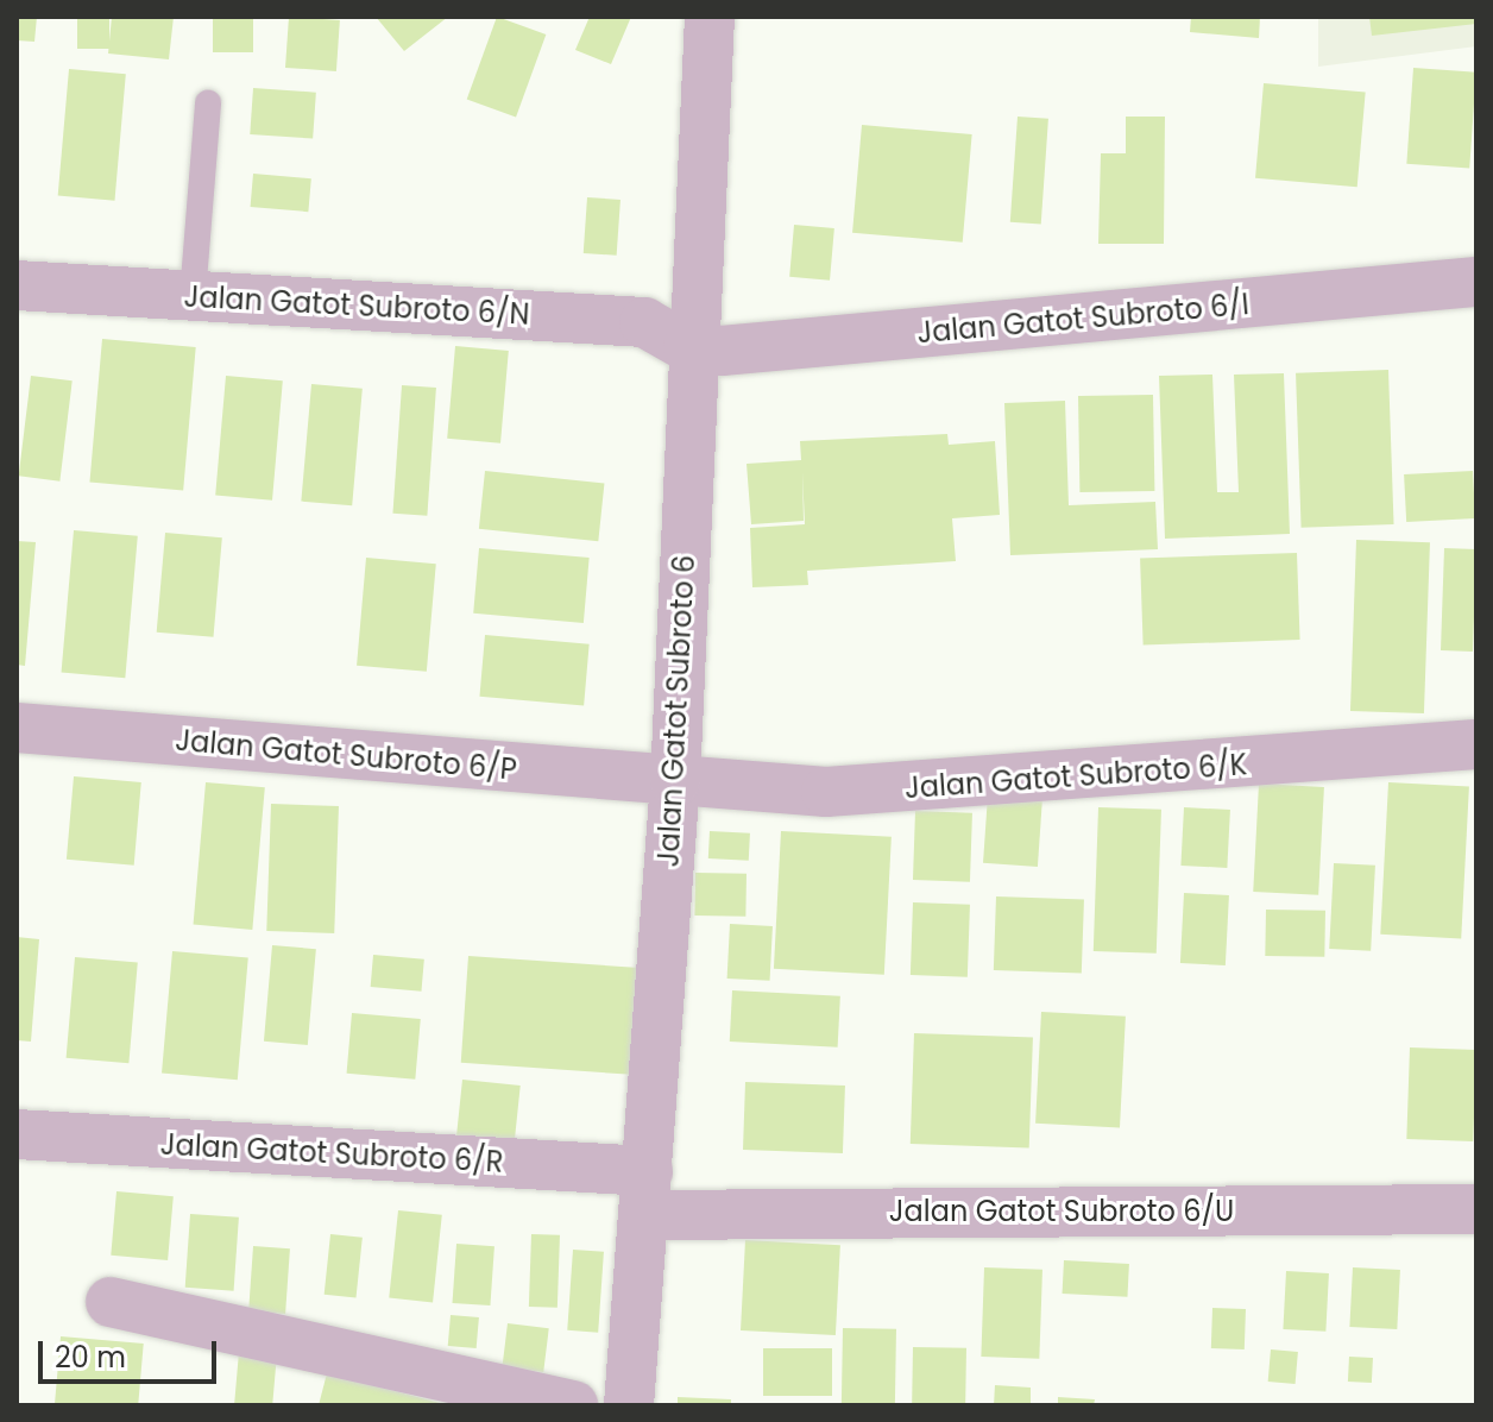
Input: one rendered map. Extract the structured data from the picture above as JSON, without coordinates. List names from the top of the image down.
{
  "streets": {
    "street": [
      "Jalan Gatot Subroto 6/N",
      "Jalan Gatot Subroto 6/I",
      "Jalan Gatot Subroto 6",
      "Jalan Gatot Subroto 6/P",
      "Jalan Gatot Subroto 6/K",
      "Jalan Gatot Subroto 6/R",
      "Jalan Gatot Subroto 6/U"
    ]
  },
  "crossings": [
    ["Jalan Gatot Subroto 6/N", "Jalan Gatot Subroto 6/I"],
    ["Jalan Gatot Subroto 6/N", "Jalan Gatot Subroto 6"],
    ["Jalan Gatot Subroto 6/I", "Jalan Gatot Subroto 6"],
    ["Jalan Gatot Subroto 6", "Jalan Gatot Subroto 6/P"],
    ["Jalan Gatot Subroto 6", "Jalan Gatot Subroto 6/K"],
    ["Jalan Gatot Subroto 6", "Jalan Gatot Subroto 6/R"],
    ["Jalan Gatot Subroto 6", "Jalan Gatot Subroto 6/U"],
    ["Jalan Gatot Subroto 6/P", "Jalan Gatot Subroto 6/K"],
    ["Jalan Gatot Subroto 6/R", "Jalan Gatot Subroto 6/U"]
  ],
  "scale_bar": "20 m"
}
